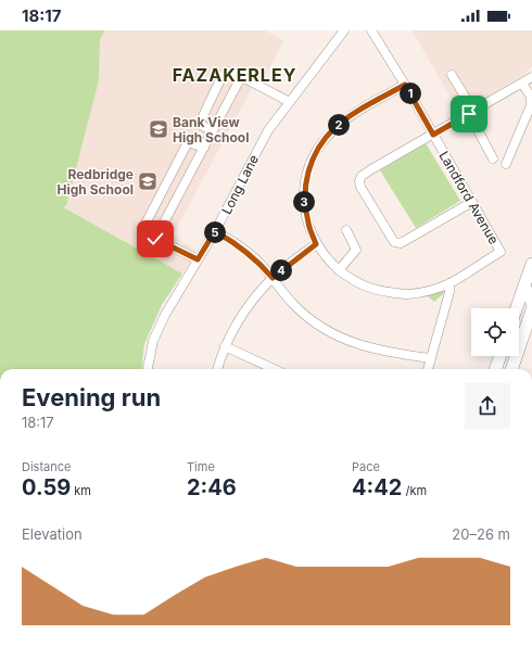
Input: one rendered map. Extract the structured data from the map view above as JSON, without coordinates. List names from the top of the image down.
{
  "streets": {
    "street": ["Long Lane", "Landford Avenue"]
  },
  "districts": ["FAZAKERLEY"],
  "places": {
    "school or university": ["Bank View High School", "Redbridge High School"]
  },
  "page": {
    "status": "18:17",
    "pins": [
      "1",
      "2",
      "3",
      "5",
      "4"
    ],
    "heading": ["Evening run", "18:17"],
    "stats": [
      ["Distance", "0.59 km"],
      ["Time", "2:46"],
      ["Pace", "4:42 /km"]
    ],
    "chart": ["Elevation", "20–26 m"]
  }
}
